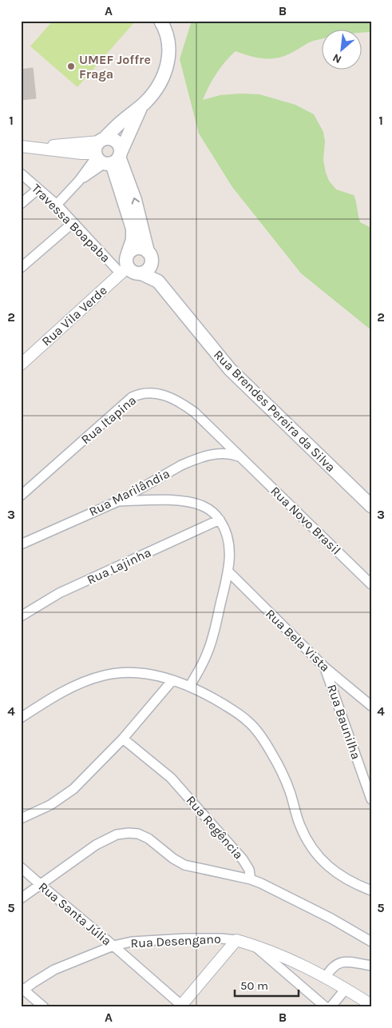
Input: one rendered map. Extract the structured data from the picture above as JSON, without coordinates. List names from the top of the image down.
{
  "streets": {
    "main road": ["Rua Brendes Pereira da Silva"],
    "street": [
      "Travessa Boapaba",
      "Rua Vila Verde",
      "Rua Itapina",
      "Rua Marilândia",
      "Rua Novo Brasil",
      "Rua Lajinha",
      "Rua Bela Vista",
      "Rua Baunilha",
      "Rua Regência",
      "Rua Santa Júlia",
      "Rua Desengano"
    ]
  },
  "crossings": [
    ["Travessa Boapaba", "Rua Vila Verde"],
    ["Travessa Boapaba", "Rua Brendes Pereira da Silva"],
    ["Rua Vila Verde", "Rua Brendes Pereira da Silva"],
    ["Rua Itapina", "Rua Marilândia"],
    ["Rua Itapina", "Rua Novo Brasil"],
    ["Rua Marilândia", "Rua Novo Brasil"],
    ["Rua Bela Vista", "Rua Baunilha"],
    ["Rua Santa Júlia", "Rua Desengano"]
  ],
  "places": ["UMEF Joffre Fraga"],
  "scale_bar": "50 m",
  "north": "bottom left",
  "grid": {
    "columns": ["A", "B"],
    "rows": [
      "1",
      "2",
      "3",
      "4",
      "5"
    ]
  }
}
